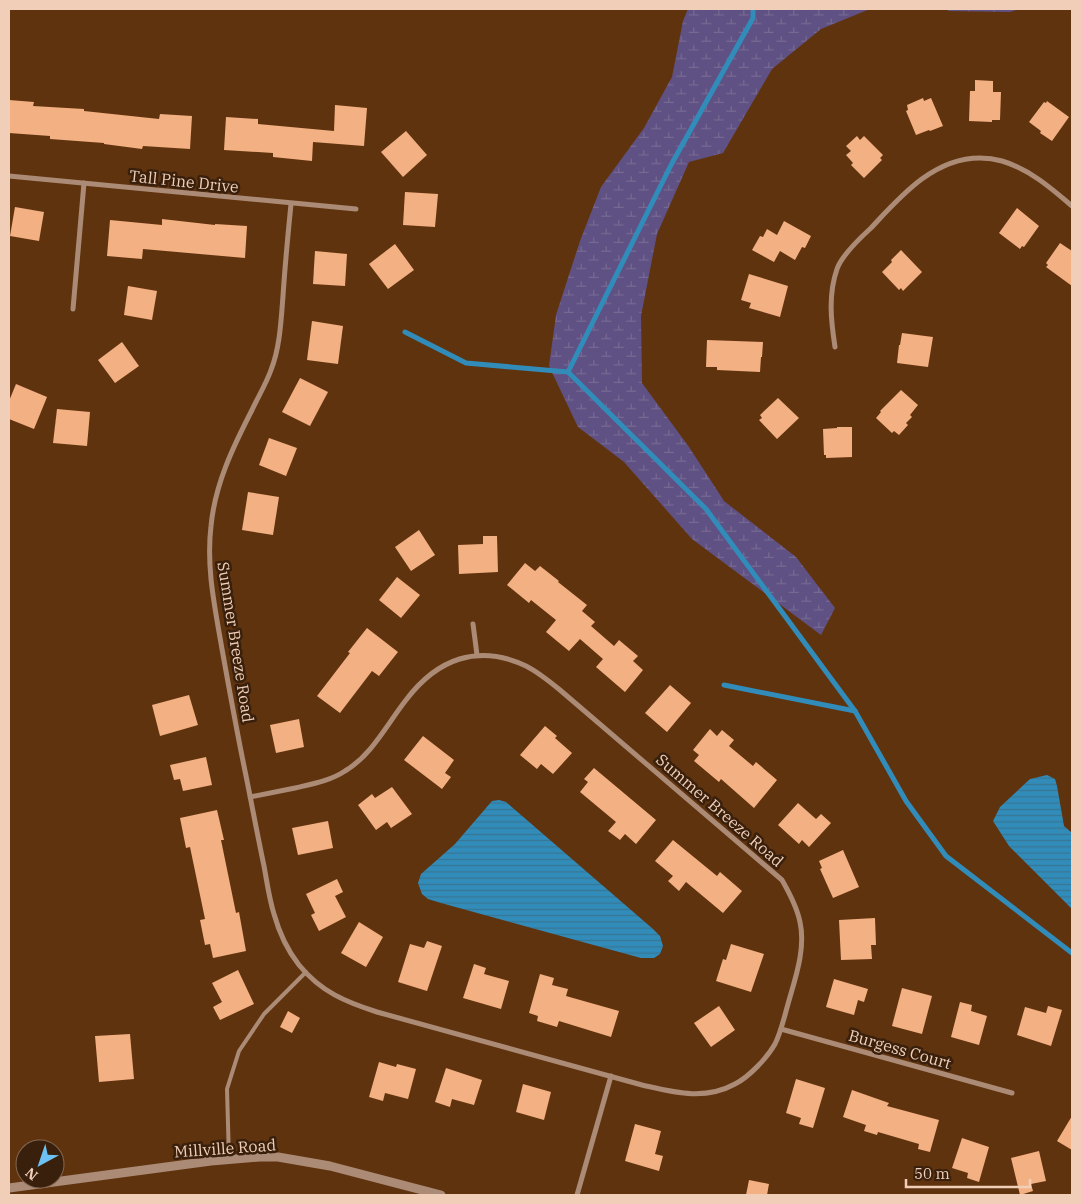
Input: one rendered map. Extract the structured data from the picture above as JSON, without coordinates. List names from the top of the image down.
{
  "streets": {
    "street": [
      "Tall Pine Drive",
      "Summer Breeze Road",
      "Burgess Court",
      "Millville Road"
    ]
  },
  "crossings": [
    ["Tall Pine Drive", "Summer Breeze Road"],
    ["Summer Breeze Road", "Burgess Court"]
  ],
  "scale_bar": "50 m",
  "north": "bottom left"
}
